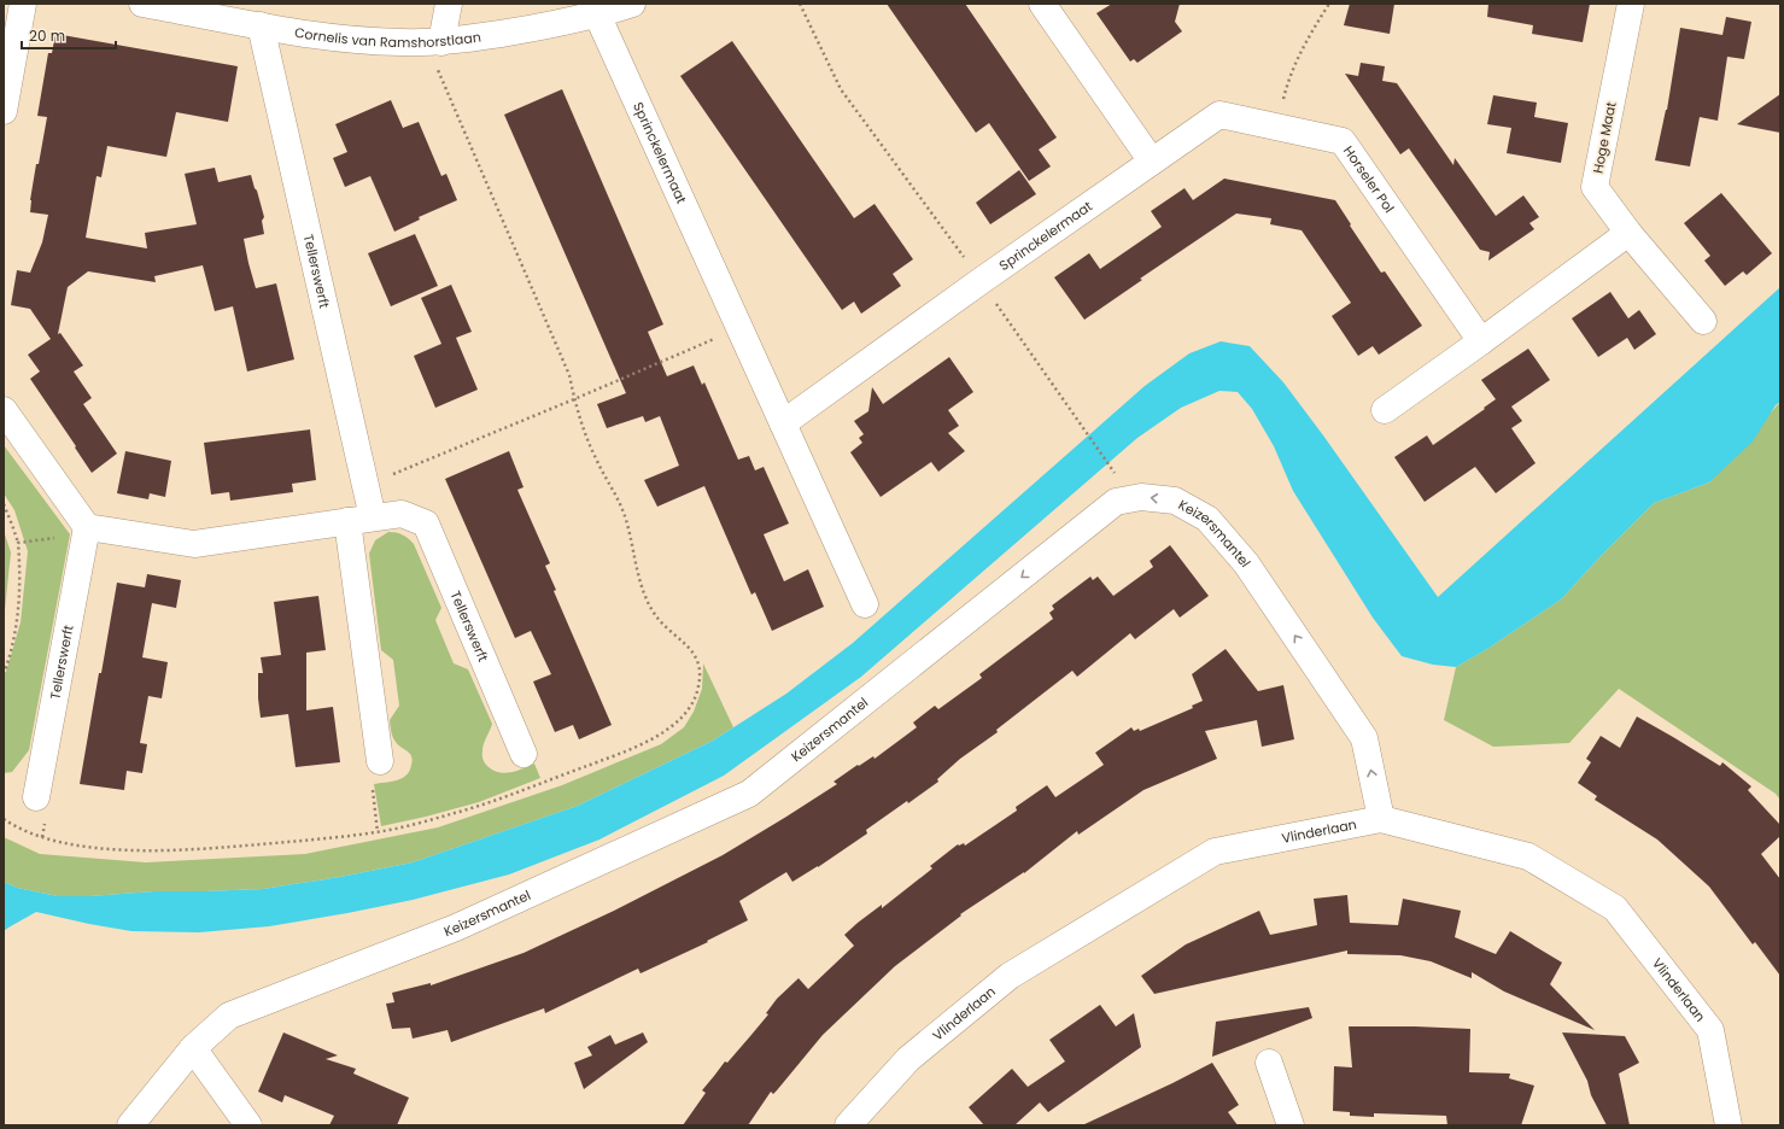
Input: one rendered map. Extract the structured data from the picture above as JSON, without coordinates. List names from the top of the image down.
{
  "streets": {
    "street": [
      "Cornelis van Ramshorstlaan",
      "Hoge Maat",
      "Sprinckelermaat",
      "Horseler Pol",
      "Tellerswerft",
      "Keizersmantel",
      "Vlinderlaan"
    ]
  },
  "crossings": [
    ["Cornelis van Ramshorstlaan", "Sprinckelermaat"],
    ["Cornelis van Ramshorstlaan", "Tellerswerft"],
    ["Sprinckelermaat", "Horseler Pol"],
    ["Keizersmantel", "Vlinderlaan"]
  ],
  "scale_bar": "20 m"
}
